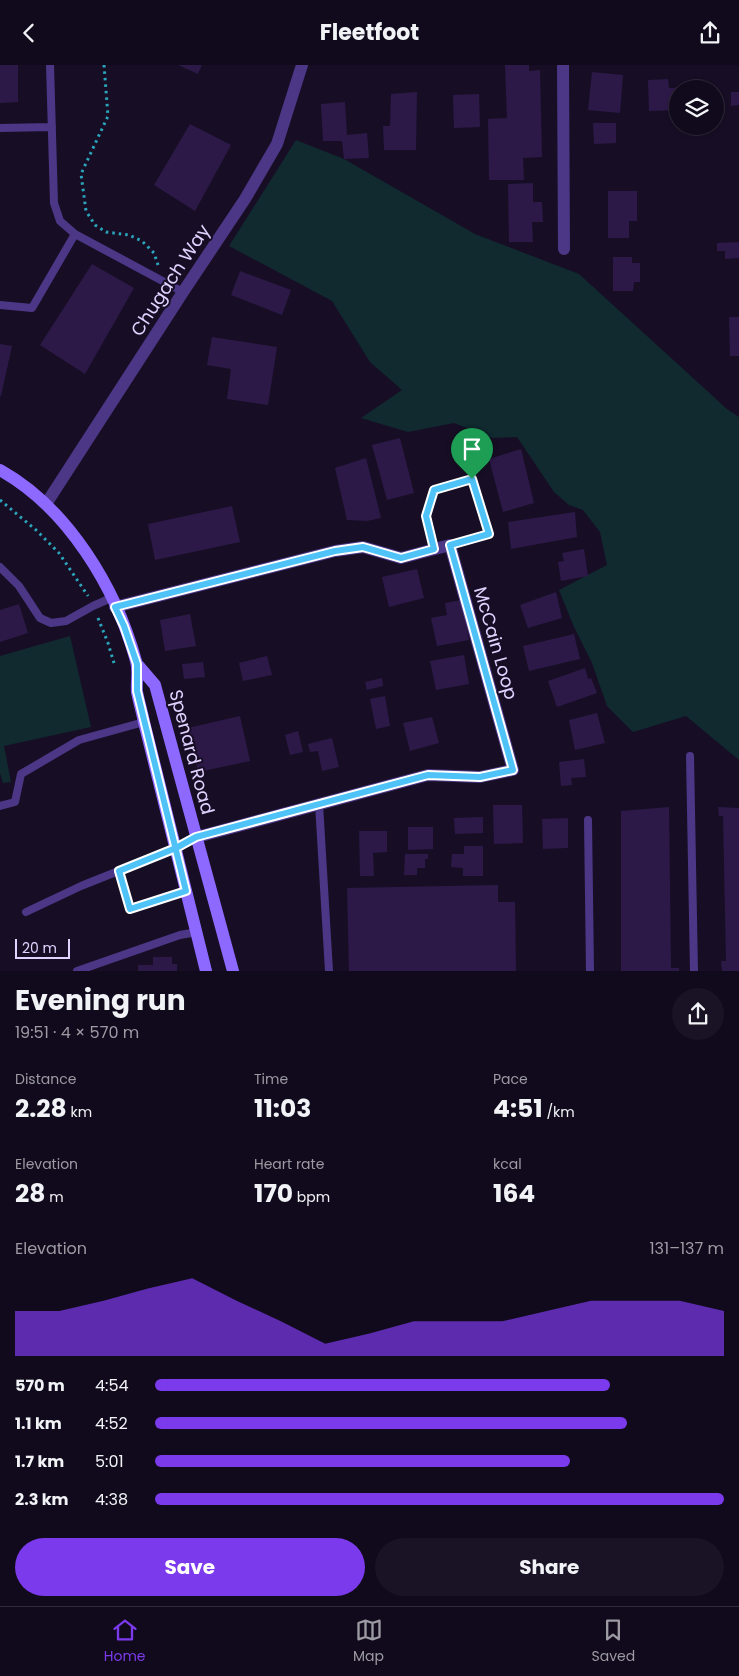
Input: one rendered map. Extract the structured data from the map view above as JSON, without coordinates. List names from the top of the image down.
{
  "streets": {
    "main road": ["Spenard Road"],
    "street": ["Chugach Way", "McCain Loop"]
  },
  "crossings": [
    ["Chugach Way", "Spenard Road"],
    ["McCain Loop", "Spenard Road"]
  ],
  "scale_bar": "20 m",
  "page": {
    "header": "Fleetfoot",
    "scale": "20 m",
    "heading": ["Evening run", "19:51 · 4 × 570 m"],
    "stats": [
      ["Distance", "2.28 km"],
      ["Time", "11:03"],
      ["Pace", "4:51 /km"],
      ["Elevation", "28 m"],
      ["Heart rate", "170 bpm"],
      ["kcal", "164"]
    ],
    "chart": ["Elevation", "131–137 m"],
    "list": [
      {
        "name": "570 m",
        "note": "4:54"
      },
      {
        "name": "1.1 km",
        "note": "4:52"
      },
      {
        "name": "1.7 km",
        "note": "5:01"
      },
      {
        "name": "2.3 km",
        "note": "4:38"
      }
    ],
    "buttons": ["Save", "Share"],
    "tabs": ["Home", "Map", "Saved"]
  }
}
